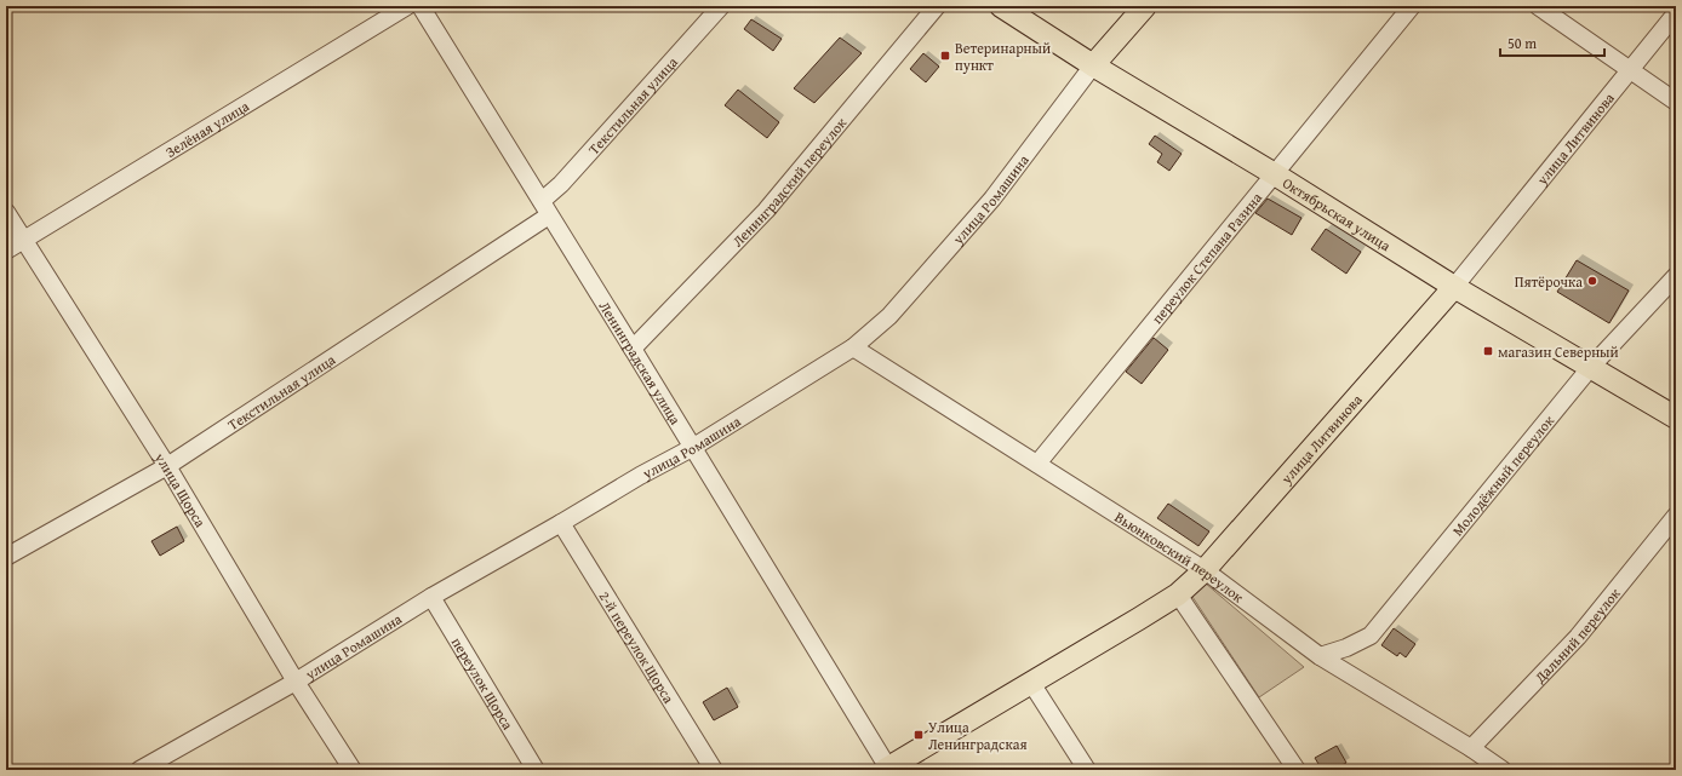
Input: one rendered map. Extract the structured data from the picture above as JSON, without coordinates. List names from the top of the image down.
{
  "streets": {
    "main road": ["улица Литвинова", "улица Ромашина", "Октябрьская улица"],
    "street": [
      "Текстильная улица",
      "Зелёная улица",
      "Ленинградский переулок",
      "переулок Степана Разина",
      "Ленинградская улица",
      "Молодёжный переулок",
      "улица Щорса",
      "Вьюнковский переулок",
      "Дальний переулок",
      "2-й переулок Щорса",
      "переулок Щорса"
    ]
  },
  "crossings": [
    ["Текстильная улица", "Ленинградская улица"],
    ["Текстильная улица", "улица Щорса"],
    ["Зелёная улица", "улица Щорса"],
    ["улица Литвинова", "Октябрьская улица"],
    ["улица Литвинова", "Ленинградская улица"],
    ["улица Литвинова", "Вьюнковский переулок"],
    ["Ленинградский переулок", "Ленинградская улица"],
    ["улица Ромашина", "Октябрьская улица"],
    ["улица Ромашина", "Ленинградская улица"],
    ["улица Ромашина", "улица Щорса"],
    ["улица Ромашина", "Вьюнковский переулок"],
    ["улица Ромашина", "2-й переулок Щорса"],
    ["улица Ромашина", "переулок Щорса"],
    ["Октябрьская улица", "переулок Степана Разина"],
    ["Октябрьская улица", "Молодёжный переулок"],
    ["переулок Степана Разина", "Вьюнковский переулок"],
    ["Молодёжный переулок", "Вьюнковский переулок"],
    ["Вьюнковский переулок", "Дальний переулок"]
  ],
  "places": {
    "transit": ["Ветеринарный пункт", "магазин Северный", "Улица Ленинградская"],
    "other": ["Пятёрочка"]
  },
  "scale_bar": "50 m"
}
